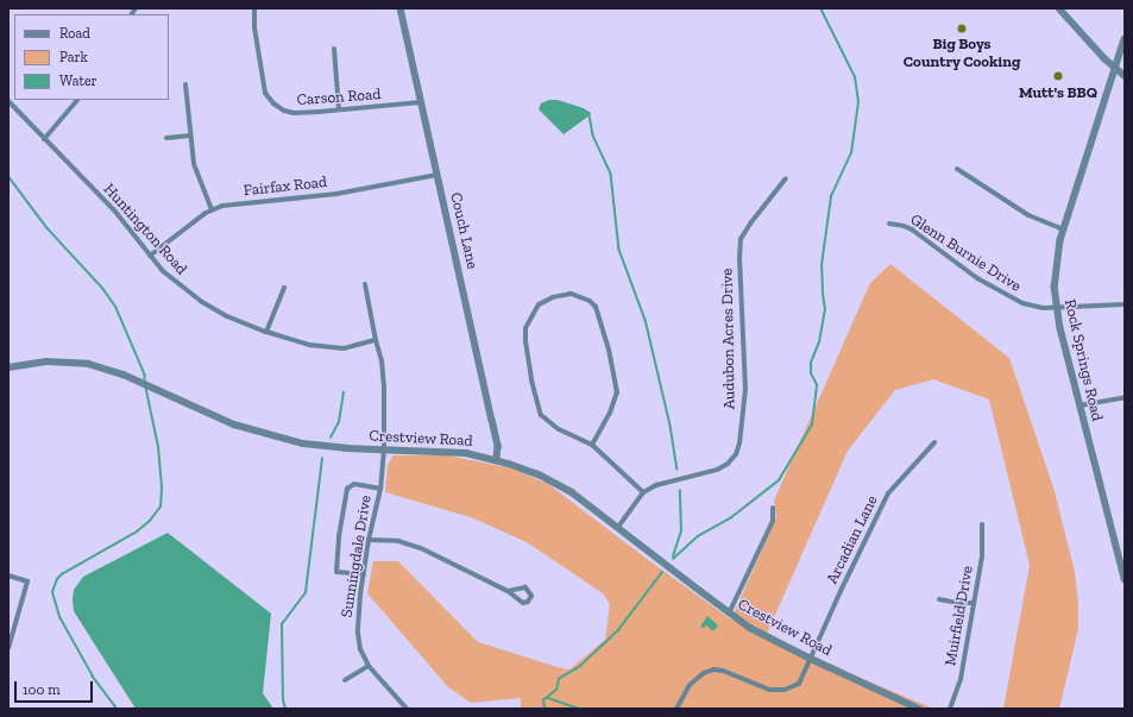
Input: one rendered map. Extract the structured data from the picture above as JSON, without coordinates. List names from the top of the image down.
{
  "streets": {
    "street": [
      "Carson Road",
      "Fairfax Road",
      "Huntington Road",
      "Couch Lane",
      "Glenn Burnie Drive",
      "Audubon Acres Drive",
      "Rock Springs Road",
      "Crestview Road",
      "Arcadian Lane",
      "Sunningdale Drive",
      "Muirfield Drive"
    ]
  },
  "crossings": [
    ["Carson Road", "Couch Lane"],
    ["Fairfax Road", "Huntington Road"],
    ["Fairfax Road", "Couch Lane"],
    ["Couch Lane", "Crestview Road"],
    ["Glenn Burnie Drive", "Rock Springs Road"],
    ["Crestview Road", "Arcadian Lane"],
    ["Crestview Road", "Sunningdale Drive"]
  ],
  "places": ["Big Boys Country Cooking", "Mutt's BBQ"],
  "legend": ["Road", "Park", "Water"],
  "scale_bar": "100 m"
}
